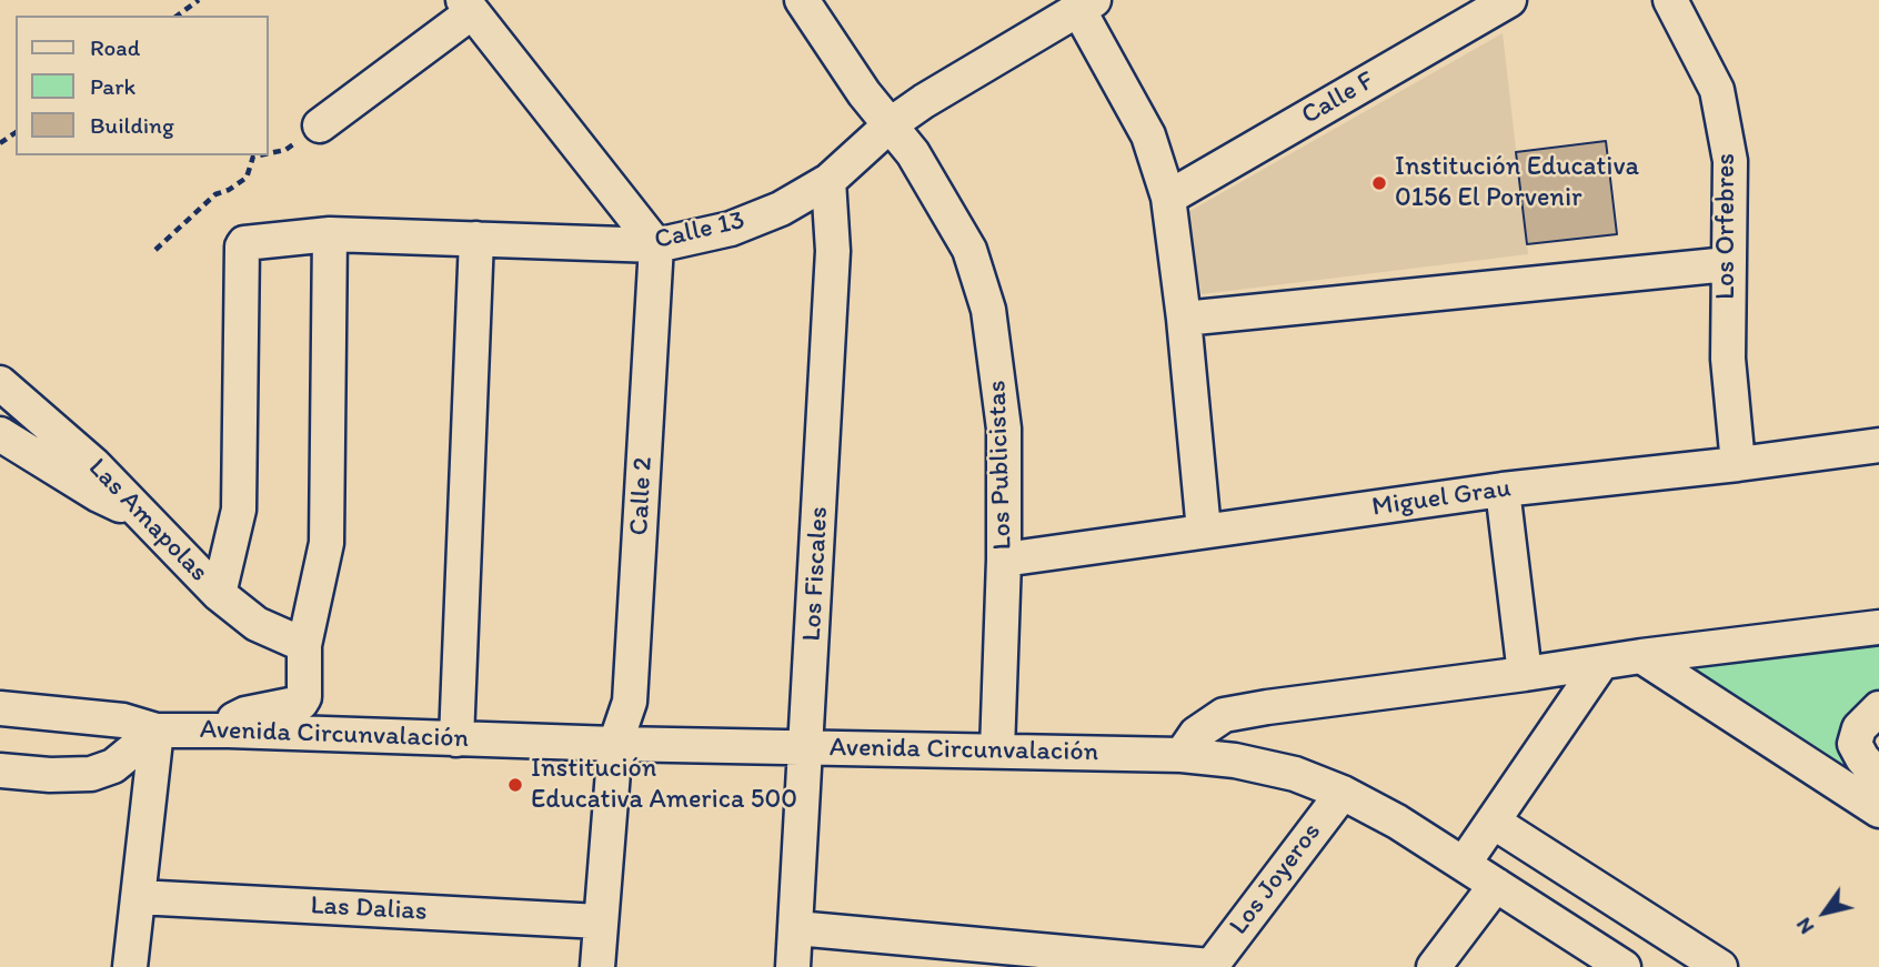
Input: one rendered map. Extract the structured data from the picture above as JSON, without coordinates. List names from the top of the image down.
{
  "streets": {
    "street": [
      "Calle F",
      "Los Orfebres",
      "Calle 13",
      "Los Publicistas",
      "Calle 2",
      "Miguel Grau",
      "Las Amapolas",
      "Los Fiscales",
      "Avenida Circunvalación",
      "Los Joyeros",
      "Las Dalias"
    ]
  },
  "crossings": [
    ["Los Orfebres", "Miguel Grau"],
    ["Calle 13", "Los Publicistas"],
    ["Calle 13", "Calle 2"],
    ["Calle 13", "Las Amapolas"],
    ["Calle 13", "Los Fiscales"],
    ["Los Publicistas", "Miguel Grau"],
    ["Los Publicistas", "Avenida Circunvalación"],
    ["Calle 2", "Avenida Circunvalación"],
    ["Calle 2", "Las Dalias"],
    ["Los Fiscales", "Avenida Circunvalación"],
    ["Avenida Circunvalación", "Los Joyeros"]
  ],
  "places": ["Institución Educativa 0156 El Porvenir", "Institución Educativa America 500"],
  "legend": ["Road", "Park", "Building"],
  "north": "bottom left"
}
